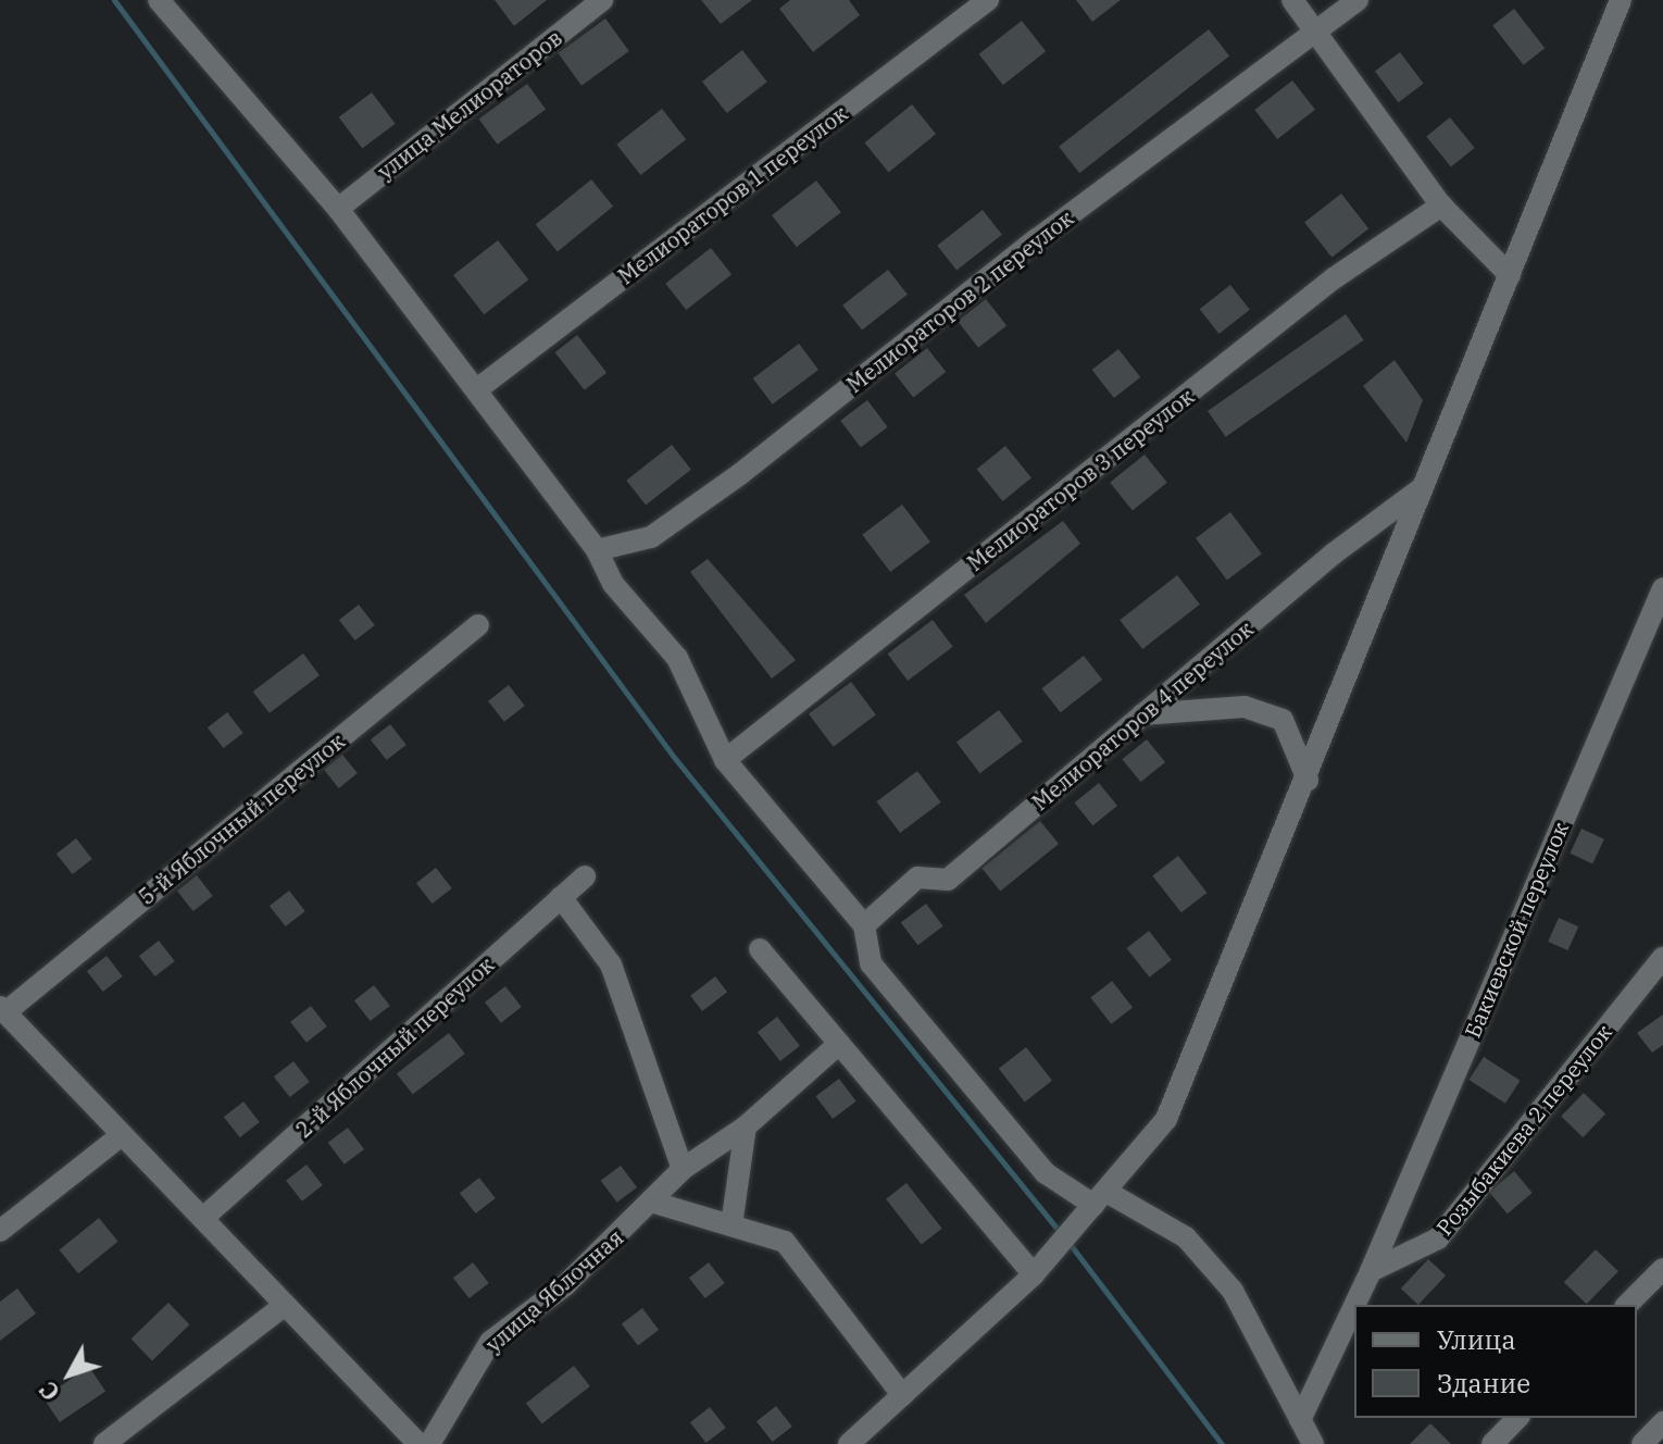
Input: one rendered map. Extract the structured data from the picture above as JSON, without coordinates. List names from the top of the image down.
{
  "streets": {
    "street": [
      "улица Мелиораторов",
      "Мелиораторов 1 переулок",
      "Мелиораторов 2 переулок",
      "Мелиораторов 3 переулок",
      "Мелиораторов 4 переулок",
      "5-й Яблочный переулок",
      "Бакиевской переулок",
      "2-й Яблочный переулок",
      "Розыбакиева 2 переулок",
      "улица Яблочная"
    ]
  },
  "crossings": [
    ["Бакиевской переулок", "Розыбакиева 2 переулок"]
  ],
  "legend": ["Улица", "Здание"],
  "north": "bottom left"
}
